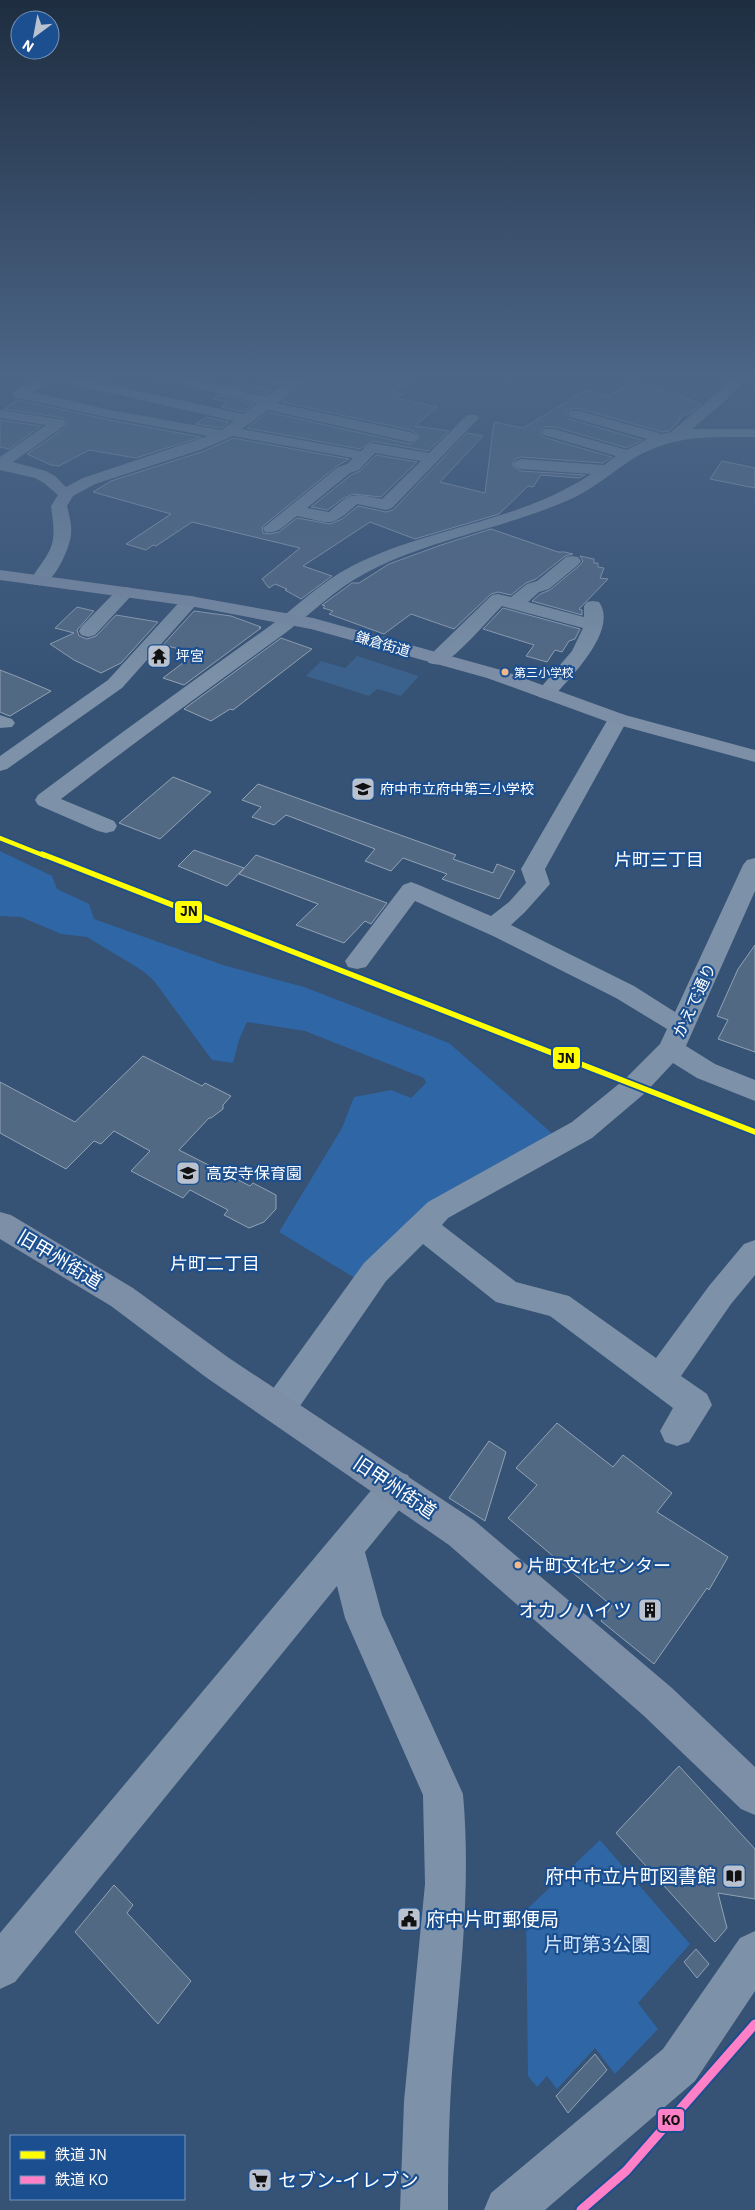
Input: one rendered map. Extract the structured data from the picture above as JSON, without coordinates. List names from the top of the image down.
{
  "streets": {
    "main road": ["鎌倉街道", "旧甲州街道"],
    "street": ["かえで通り"]
  },
  "districts": ["片町三丁目", "片町二丁目"],
  "parks": ["片町第3公園"],
  "places": {
    "temple": ["坪宮"],
    "other": ["第三小学校", "片町文化センター"],
    "school or university": ["府中市立府中第三小学校", "高安寺保育園"],
    "building": ["オカノハイツ"],
    "library": ["府中市立片町図書館"],
    "public building": ["府中片町郵便局"],
    "supermarket": ["セブン-イレブン"]
  },
  "lines": ["rail line JN", "rail line KO"],
  "legend": ["鉄道 JN", "鉄道 KO"],
  "north": "bottom left"
}
